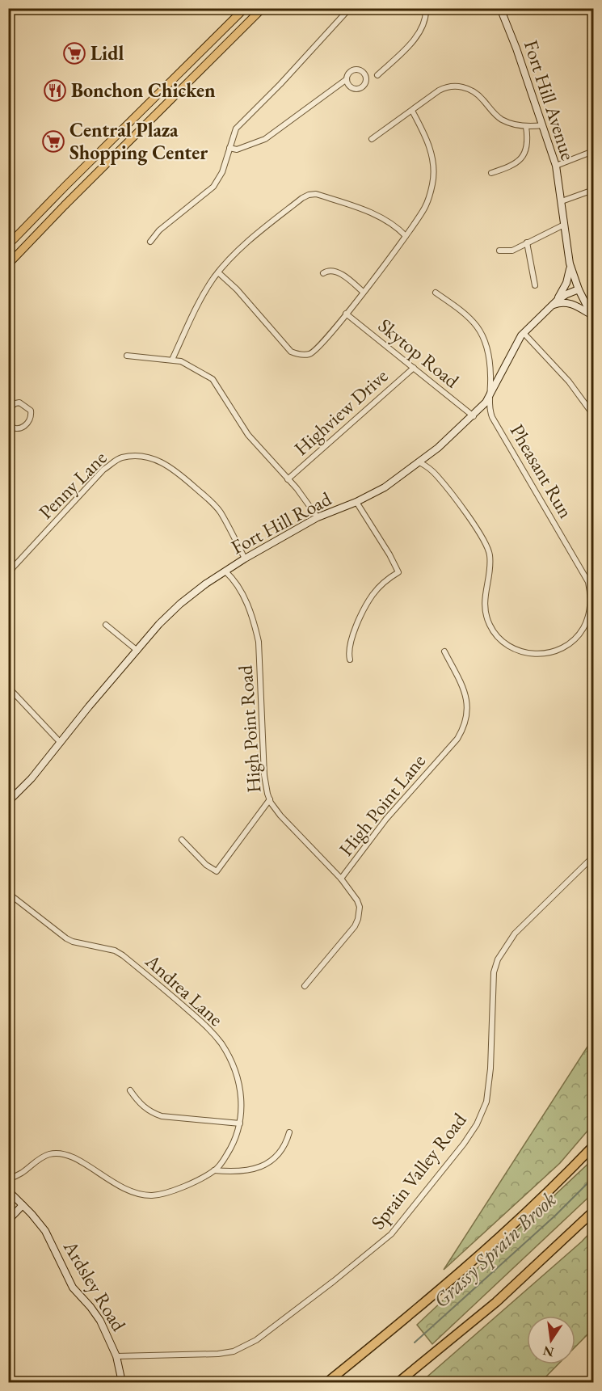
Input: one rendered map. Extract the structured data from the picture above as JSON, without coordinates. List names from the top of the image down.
{
  "streets": {
    "street": [
      "Fort Hill Avenue",
      "Skytop Road",
      "Highview Drive",
      "Pheasant Run",
      "Penny Lane",
      "Fort Hill Road",
      "High Point Road",
      "High Point Lane",
      "Andrea Lane",
      "Sprain Valley Road",
      "Ardsley Road"
    ]
  },
  "crossings": [
    ["Fort Hill Avenue", "Fort Hill Road"],
    ["Skytop Road", "Highview Drive"],
    ["Skytop Road", "Fort Hill Road"],
    ["Pheasant Run", "Fort Hill Road"],
    ["Penny Lane", "Fort Hill Road"],
    ["Fort Hill Road", "High Point Road"],
    ["High Point Road", "High Point Lane"],
    ["Sprain Valley Road", "Ardsley Road"]
  ],
  "water": ["Grassy Sprain Brook"],
  "places": {
    "supermarket": ["Lidl", "Central Plaza Shopping Center"],
    "restaurant": ["Bonchon Chicken"]
  },
  "north": "bottom"
}
